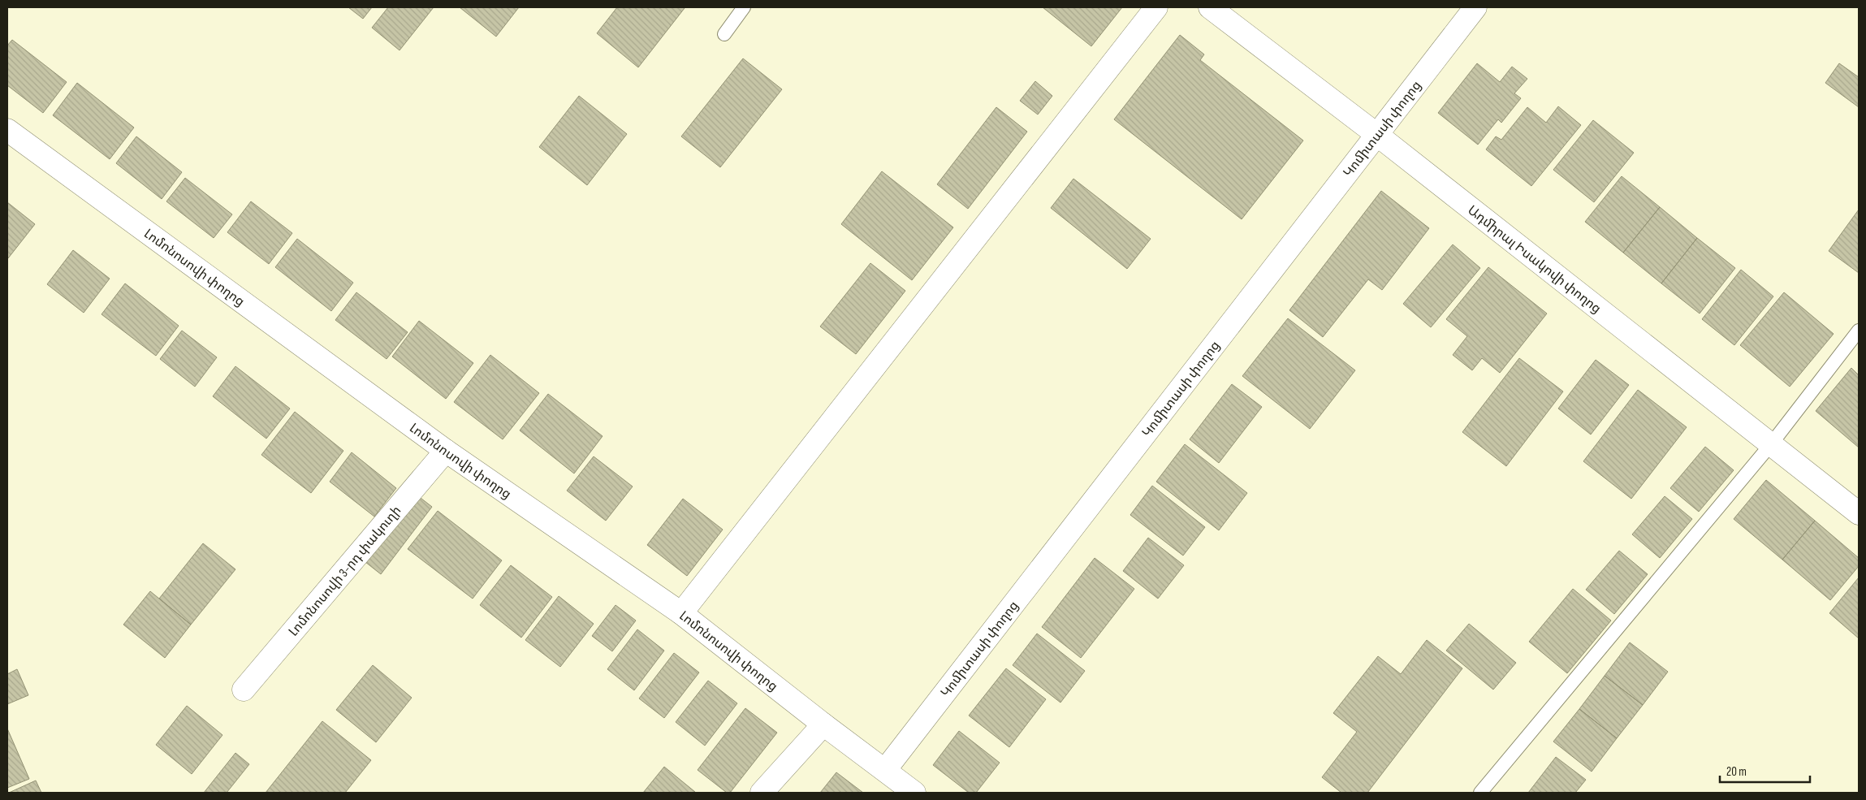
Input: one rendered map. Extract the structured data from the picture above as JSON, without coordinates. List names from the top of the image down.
{
  "streets": {
    "street": [
      "Կոմիտասի փողոց",
      "Ադմիրալ Իսակովի փողոց",
      "Լոմոնոսովի փողոց",
      "Լոմոնոսովի 3-րդ փակուղի"
    ]
  },
  "crossings": [
    ["Կոմիտասի փողոց", "Ադմիրալ Իսակովի փողոց"],
    ["Կոմիտասի փողոց", "Լոմոնոսովի փողոց"],
    ["Լոմոնոսովի փողոց", "Լոմոնոսովի 3-րդ փակուղի"]
  ],
  "scale_bar": "20 m"
}
